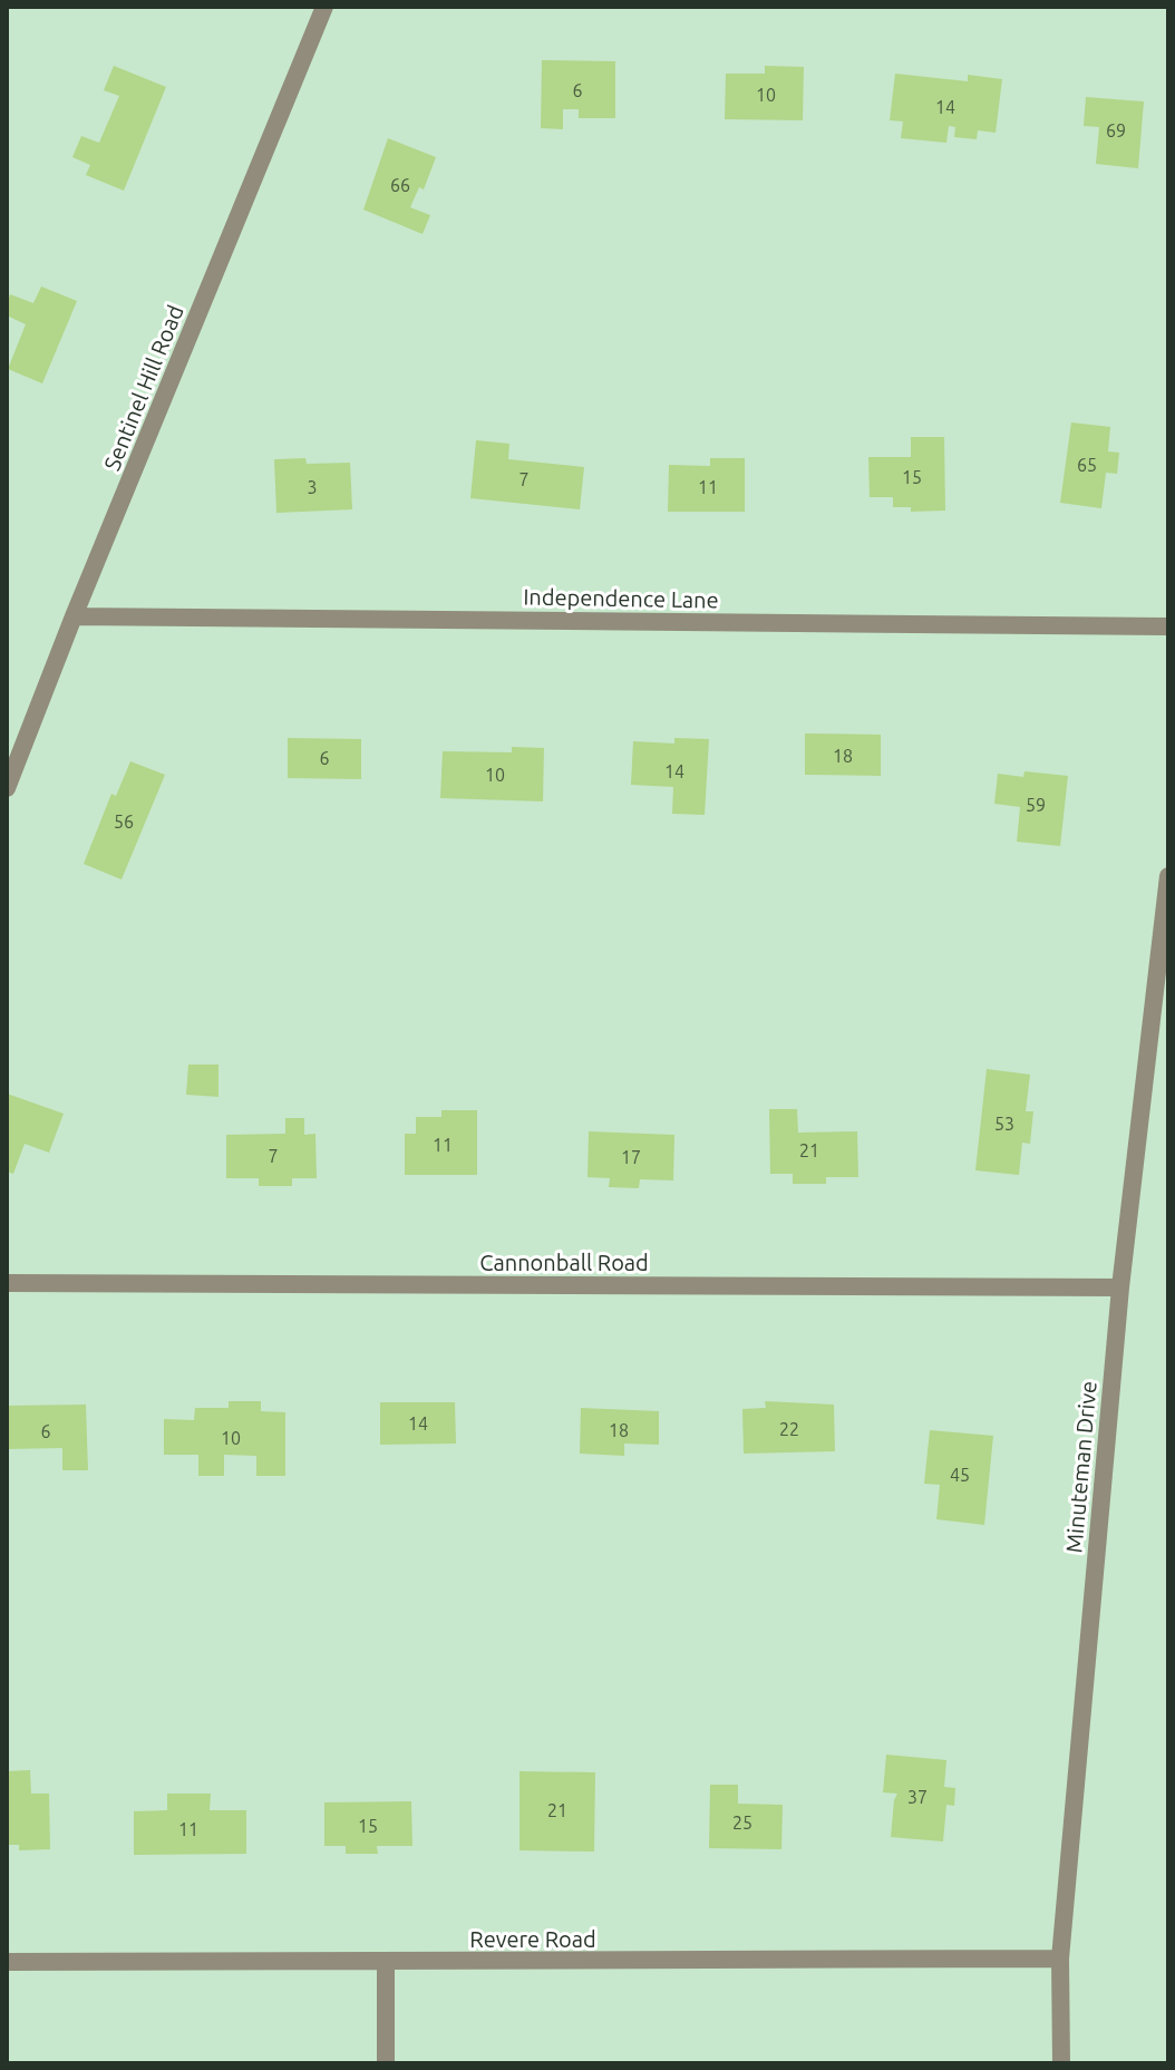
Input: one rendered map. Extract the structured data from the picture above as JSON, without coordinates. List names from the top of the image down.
{
  "streets": {
    "street": [
      "Sentinel Hill Road",
      "Independence Lane",
      "Cannonball Road",
      "Minuteman Drive",
      "Revere Road"
    ]
  },
  "crossings": [
    ["Sentinel Hill Road", "Independence Lane"],
    ["Cannonball Road", "Minuteman Drive"],
    ["Minuteman Drive", "Revere Road"]
  ],
  "house_numbers": [
    "6",
    "10",
    "14",
    "69",
    "66",
    "65",
    "15",
    "7",
    "3",
    "11",
    "18",
    "6",
    "14",
    "10",
    "59",
    "56",
    "53",
    "11",
    "21",
    "7",
    "17",
    "14",
    "22",
    "18",
    "6",
    "10",
    "45",
    "37",
    "21",
    "25",
    "15",
    "11"
  ]
}
